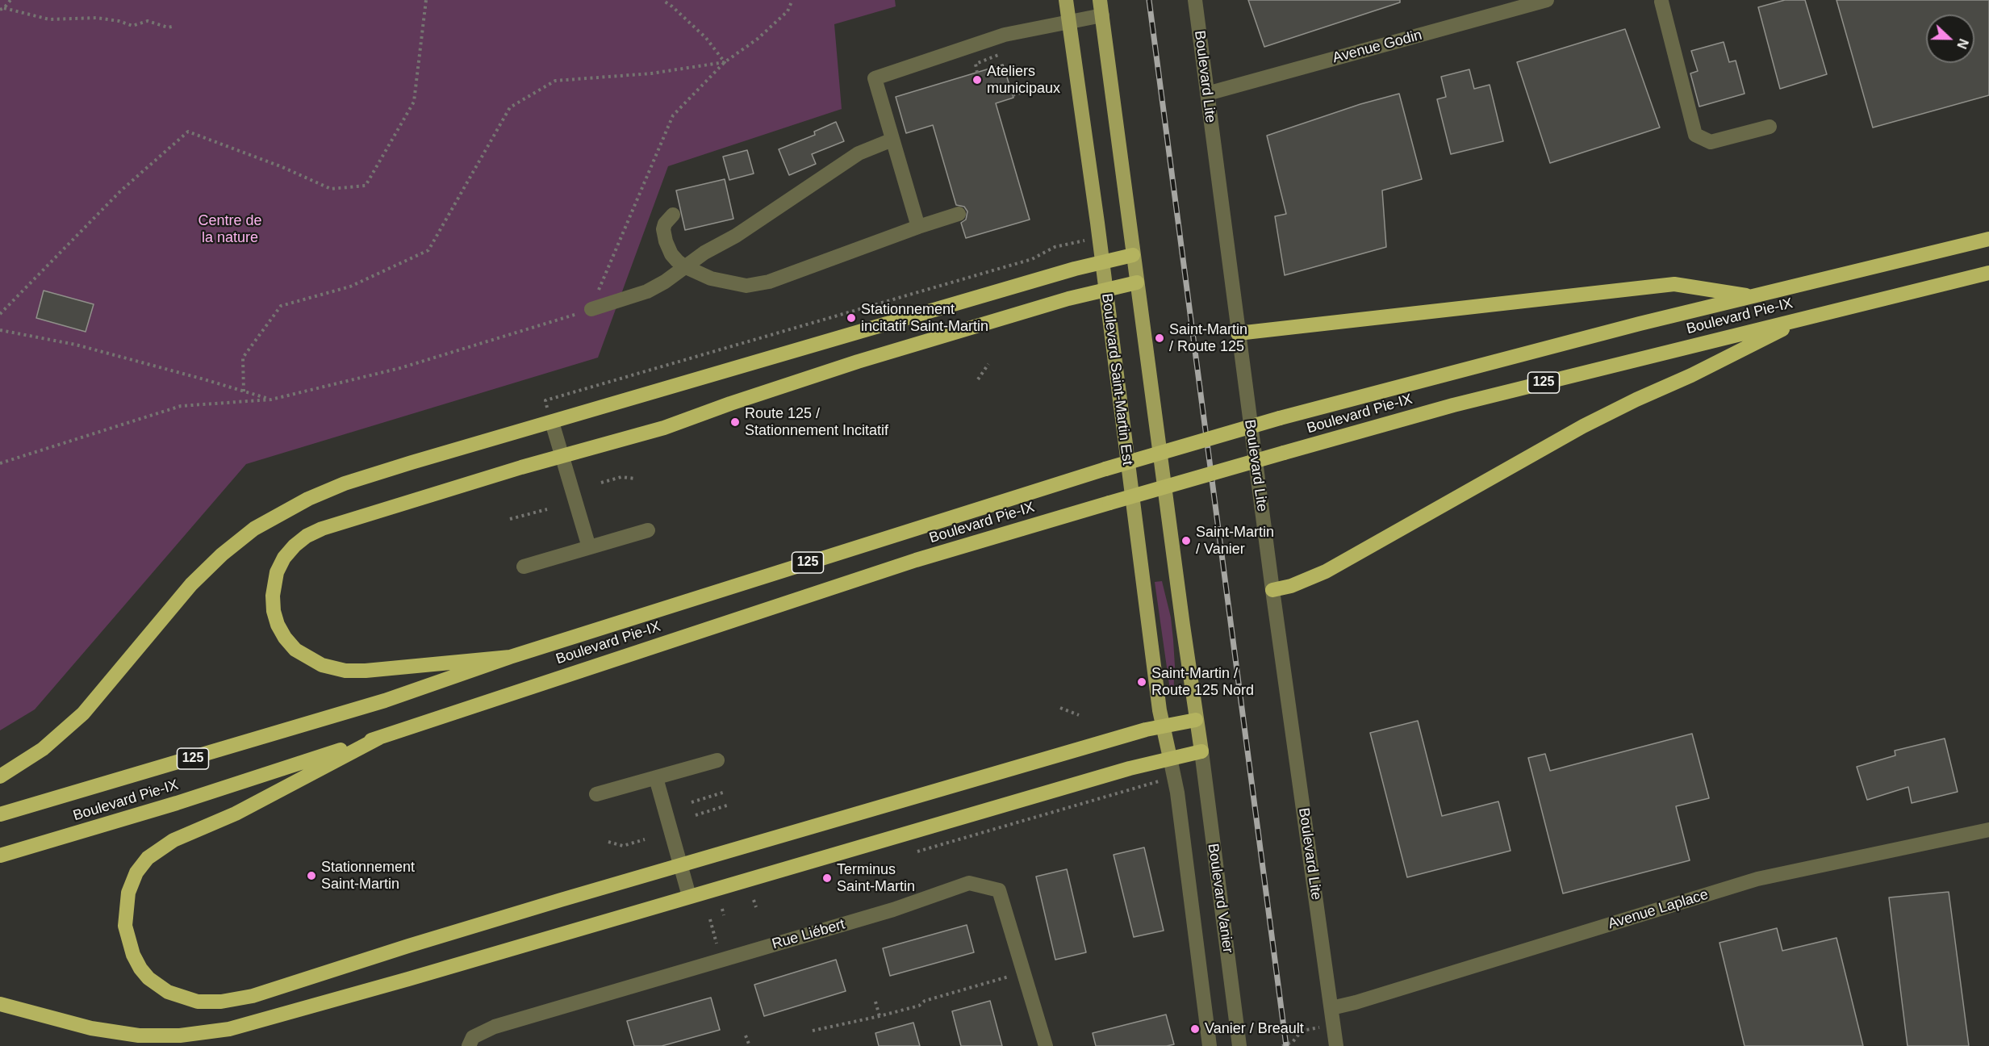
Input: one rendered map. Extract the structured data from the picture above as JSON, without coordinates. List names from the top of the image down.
{
  "streets": {
    "highway": ["Boulevard Pie-IX", "125"],
    "main road": ["Boulevard Saint-Martin Est"],
    "street": [
      "Avenue Godin",
      "Boulevard Lite",
      "Boulevard Vanier",
      "Avenue Laplace",
      "Rue Liébert"
    ]
  },
  "crossings": [
    ["Avenue Godin", "Boulevard Lite"],
    ["Boulevard Lite", "Avenue Laplace"],
    ["Boulevard Saint-Martin Est", "Boulevard Vanier"]
  ],
  "parks": ["Centre de la nature"],
  "places": [
    "Ateliers municipaux",
    "Stationnement incitatif Saint-Martin",
    "Saint-Martin / Route 125",
    "Route 125 / Stationnement Incitatif",
    "Saint-Martin / Vanier",
    "Saint-Martin / Route 125 Nord",
    "Stationnement Saint-Martin",
    "Terminus Saint-Martin",
    "Vanier / Breault"
  ],
  "north": "right"
}
